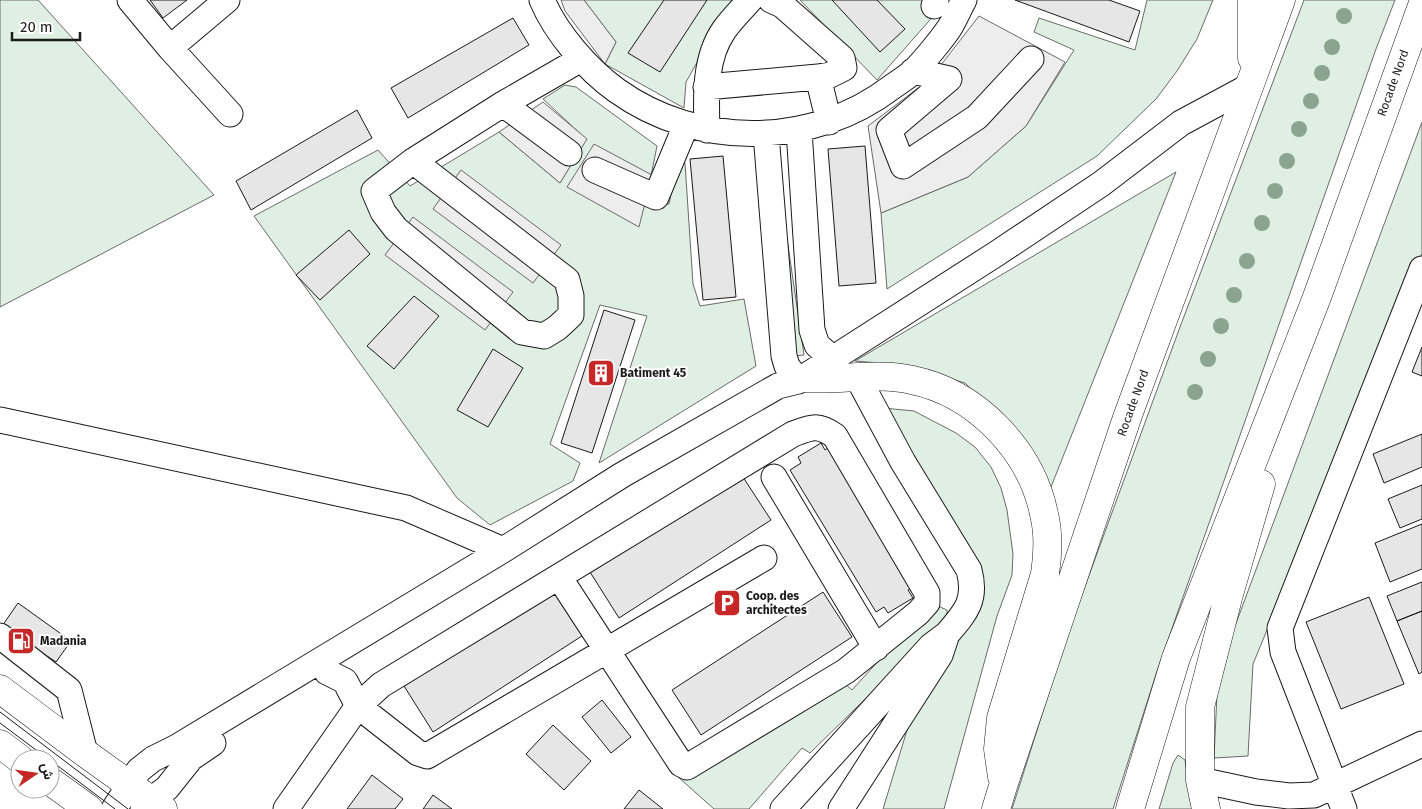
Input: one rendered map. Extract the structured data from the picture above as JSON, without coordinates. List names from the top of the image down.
{
  "streets": {
    "main road": ["Rocade Nord"]
  },
  "places": {
    "building": ["Batiment 45"],
    "parking": ["Coop. des architectes"],
    "fuel station": ["Madania"]
  },
  "scale_bar": "20 m",
  "north": "right"
}
